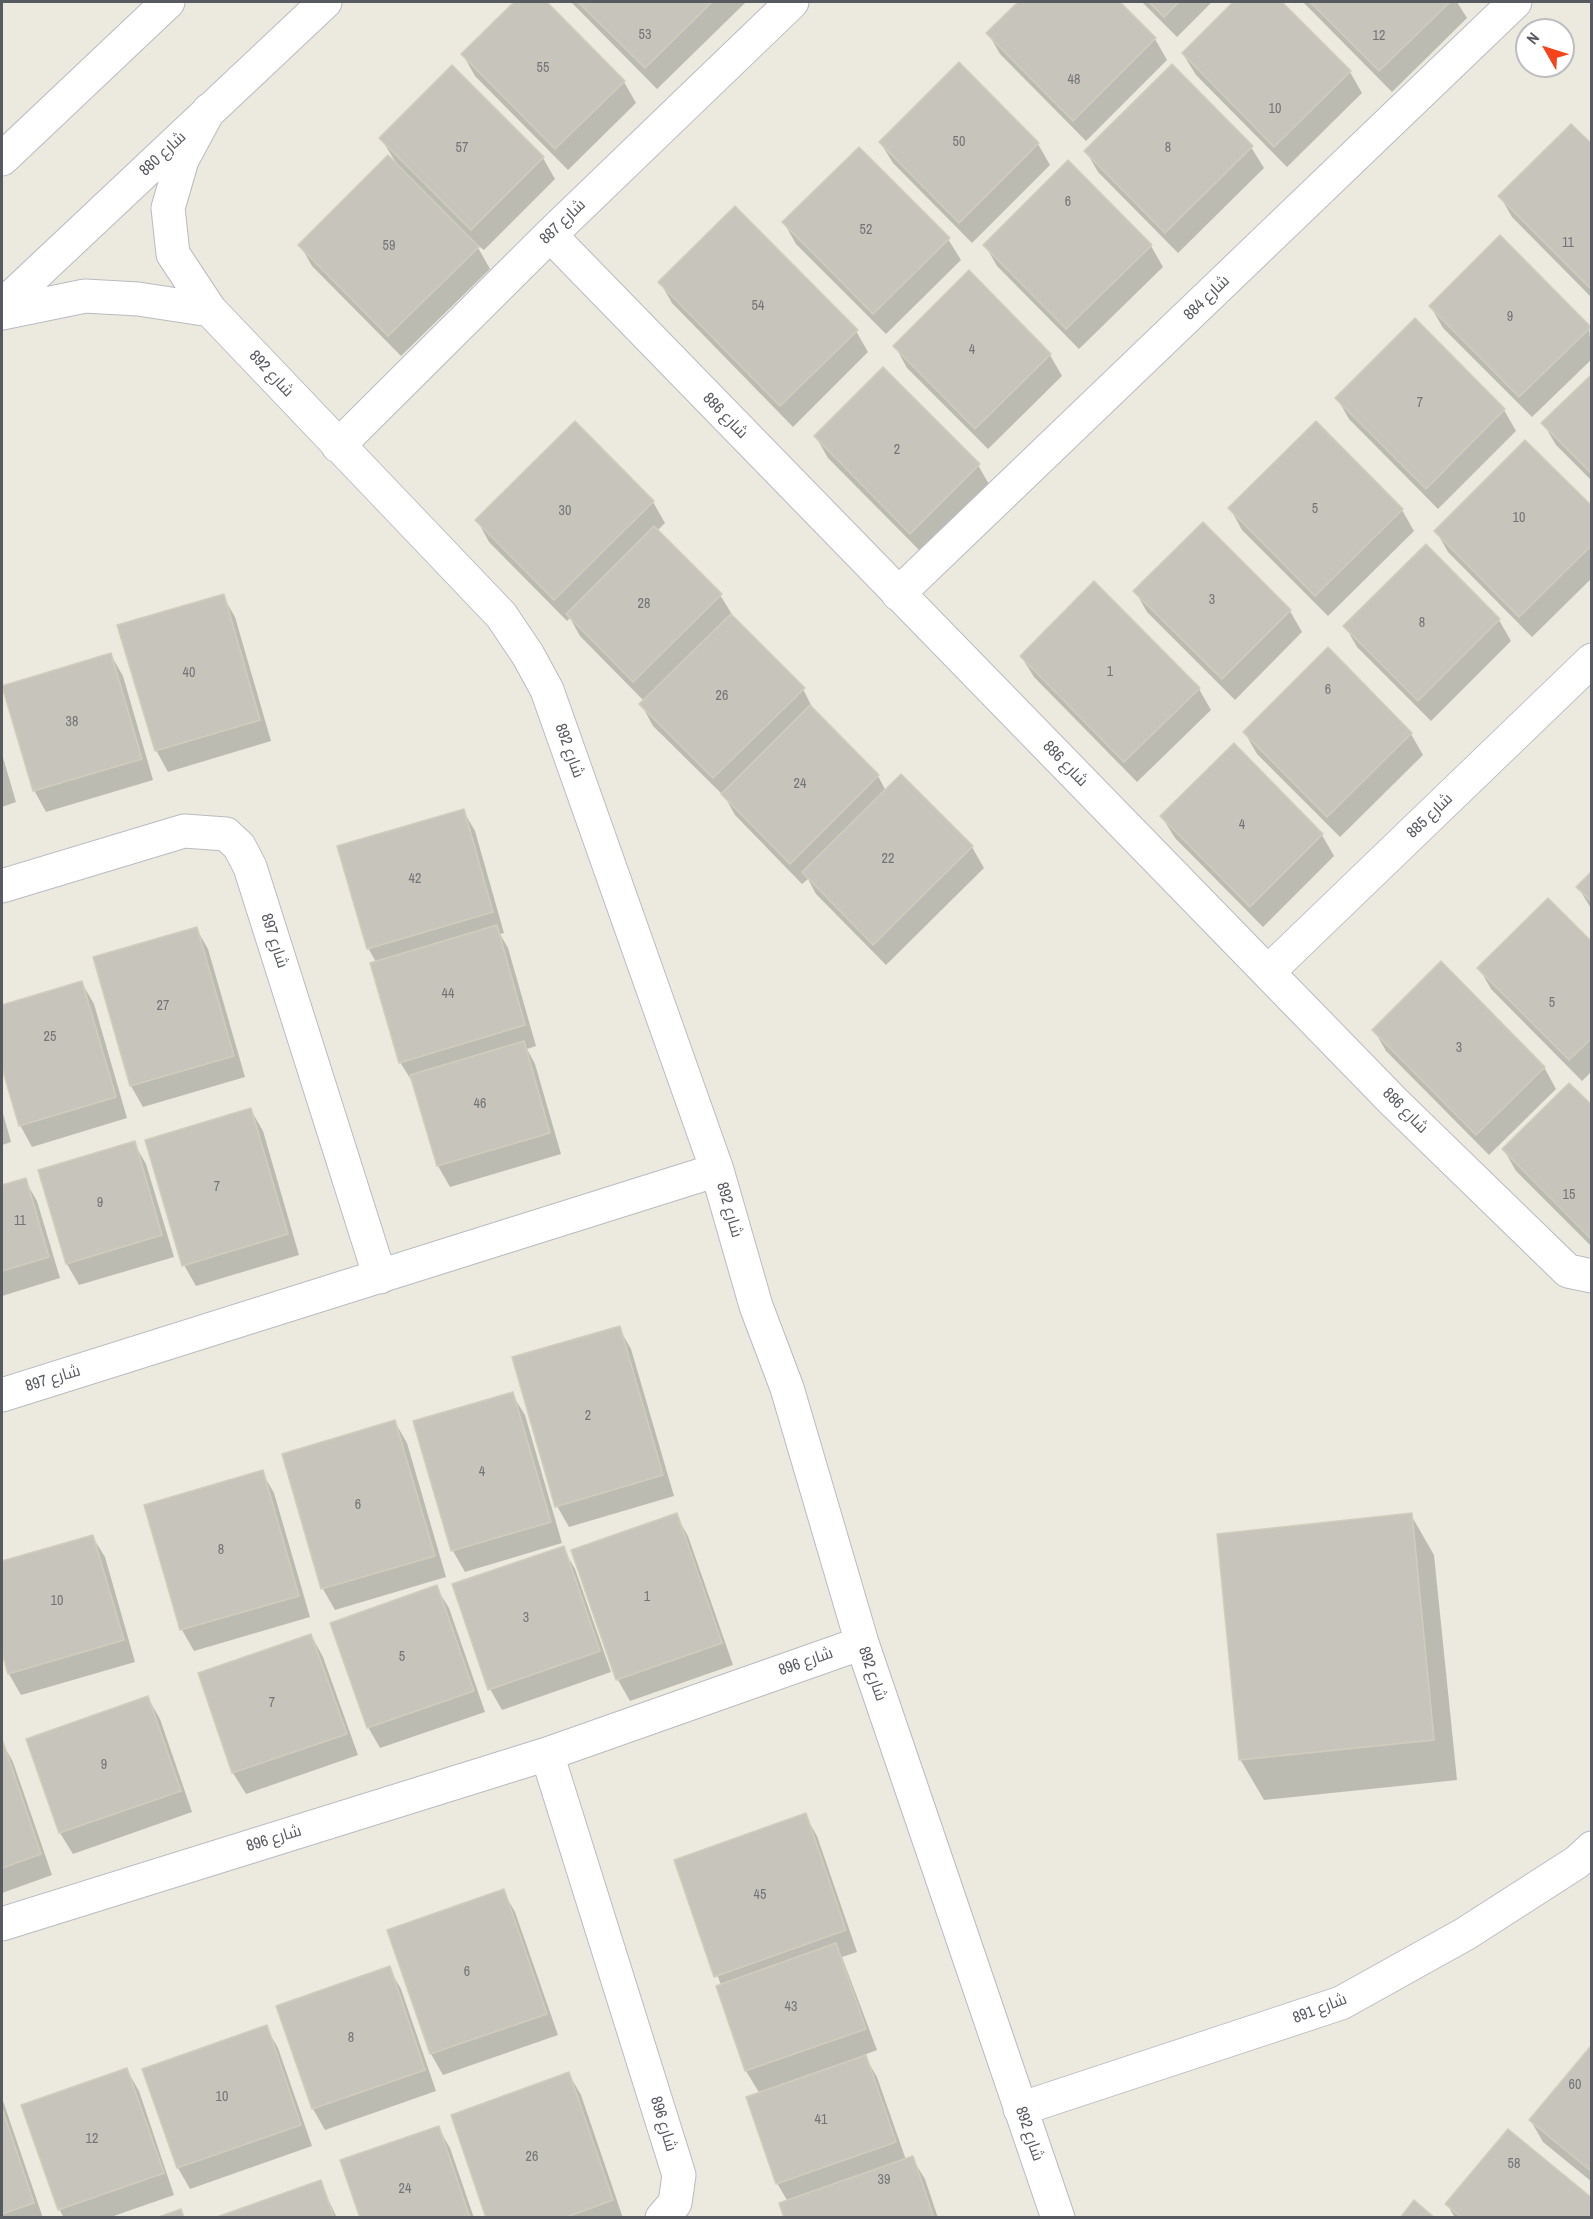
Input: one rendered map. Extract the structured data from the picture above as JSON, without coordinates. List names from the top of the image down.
{
  "streets": {
    "street": [
      "شارع 880",
      "شارع 887",
      "شارع 884",
      "شارع 892",
      "شارع 886",
      "شارع 885",
      "شارع 897",
      "شارع 896",
      "شارع 891"
    ]
  },
  "crossings": [
    ["شارع 880", "شارع 892"],
    ["شارع 887", "شارع 892"],
    ["شارع 887", "شارع 886"],
    ["شارع 884", "شارع 886"],
    ["شارع 892", "شارع 897"],
    ["شارع 892", "شارع 896"],
    ["شارع 892", "شارع 891"],
    ["شارع 886", "شارع 885"]
  ],
  "house_numbers": [
    "53",
    "12",
    "55",
    "48",
    "10",
    "50",
    "57",
    "8",
    "6",
    "52",
    "11",
    "59",
    "54",
    "9",
    "4",
    "7",
    "2",
    "5",
    "30",
    "10",
    "3",
    "28",
    "8",
    "1",
    "40",
    "6",
    "26",
    "38",
    "24",
    "4",
    "22",
    "42",
    "44",
    "5",
    "27",
    "25",
    "3",
    "46",
    "7",
    "15",
    "9",
    "11",
    "2",
    "4",
    "6",
    "8",
    "1",
    "10",
    "3",
    "5",
    "7",
    "9",
    "45",
    "6",
    "43",
    "8",
    "60",
    "10",
    "41",
    "12",
    "26",
    "58",
    "39",
    "24"
  ],
  "north": "top left"
}
